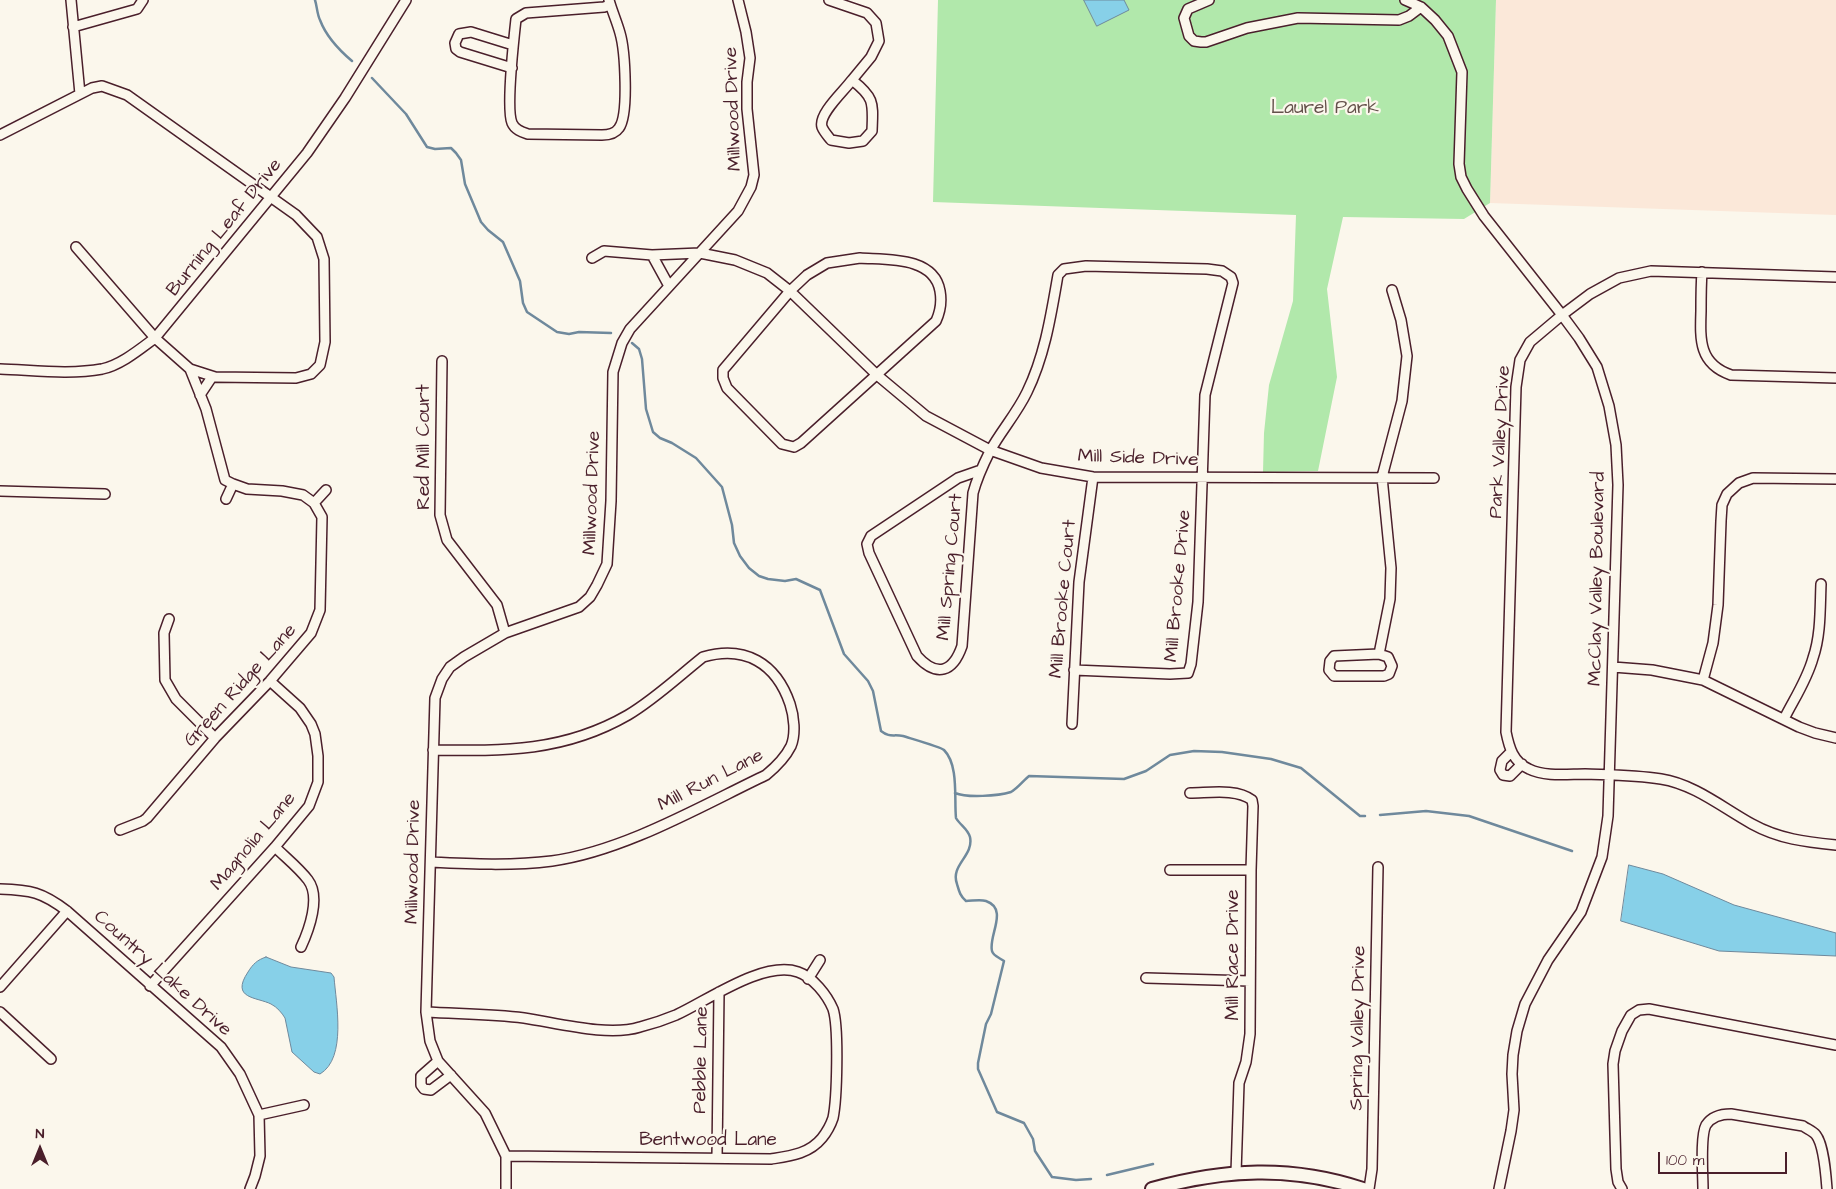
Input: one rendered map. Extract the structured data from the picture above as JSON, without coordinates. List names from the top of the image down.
{
  "streets": {
    "street": [
      "Millwood Drive",
      "Burning Leaf Drive",
      "Park Valley Drive",
      "Red Mill Court",
      "Mill Side Drive",
      "Mill Spring Court",
      "McClay Valley Boulevard",
      "Mill Brooke Drive",
      "Mill Brooke Court",
      "Green Ridge Lane",
      "Mill Run Lane",
      "Magnolia Lane",
      "Mill Race Drive",
      "Country Lake Drive",
      "Spring Valley Drive",
      "Pebble Lane",
      "Bentwood Lane"
    ]
  },
  "crossings": [
    ["Millwood Drive", "Red Mill Court"],
    ["Millwood Drive", "Mill Side Drive"],
    ["Millwood Drive", "Mill Run Lane"],
    ["Millwood Drive", "Bentwood Lane"],
    ["Park Valley Drive", "McClay Valley Boulevard"],
    ["Mill Side Drive", "Mill Spring Court"],
    ["Mill Side Drive", "Mill Brooke Drive"],
    ["Mill Side Drive", "Mill Brooke Court"],
    ["Mill Spring Court", "Mill Brooke Drive"],
    ["Mill Brooke Drive", "Mill Brooke Court"],
    ["Green Ridge Lane", "Magnolia Lane"],
    ["Magnolia Lane", "Country Lake Drive"],
    ["Pebble Lane", "Bentwood Lane"]
  ],
  "parks": ["Laurel Park"],
  "scale_bar": "100 m",
  "north": "top"
}
